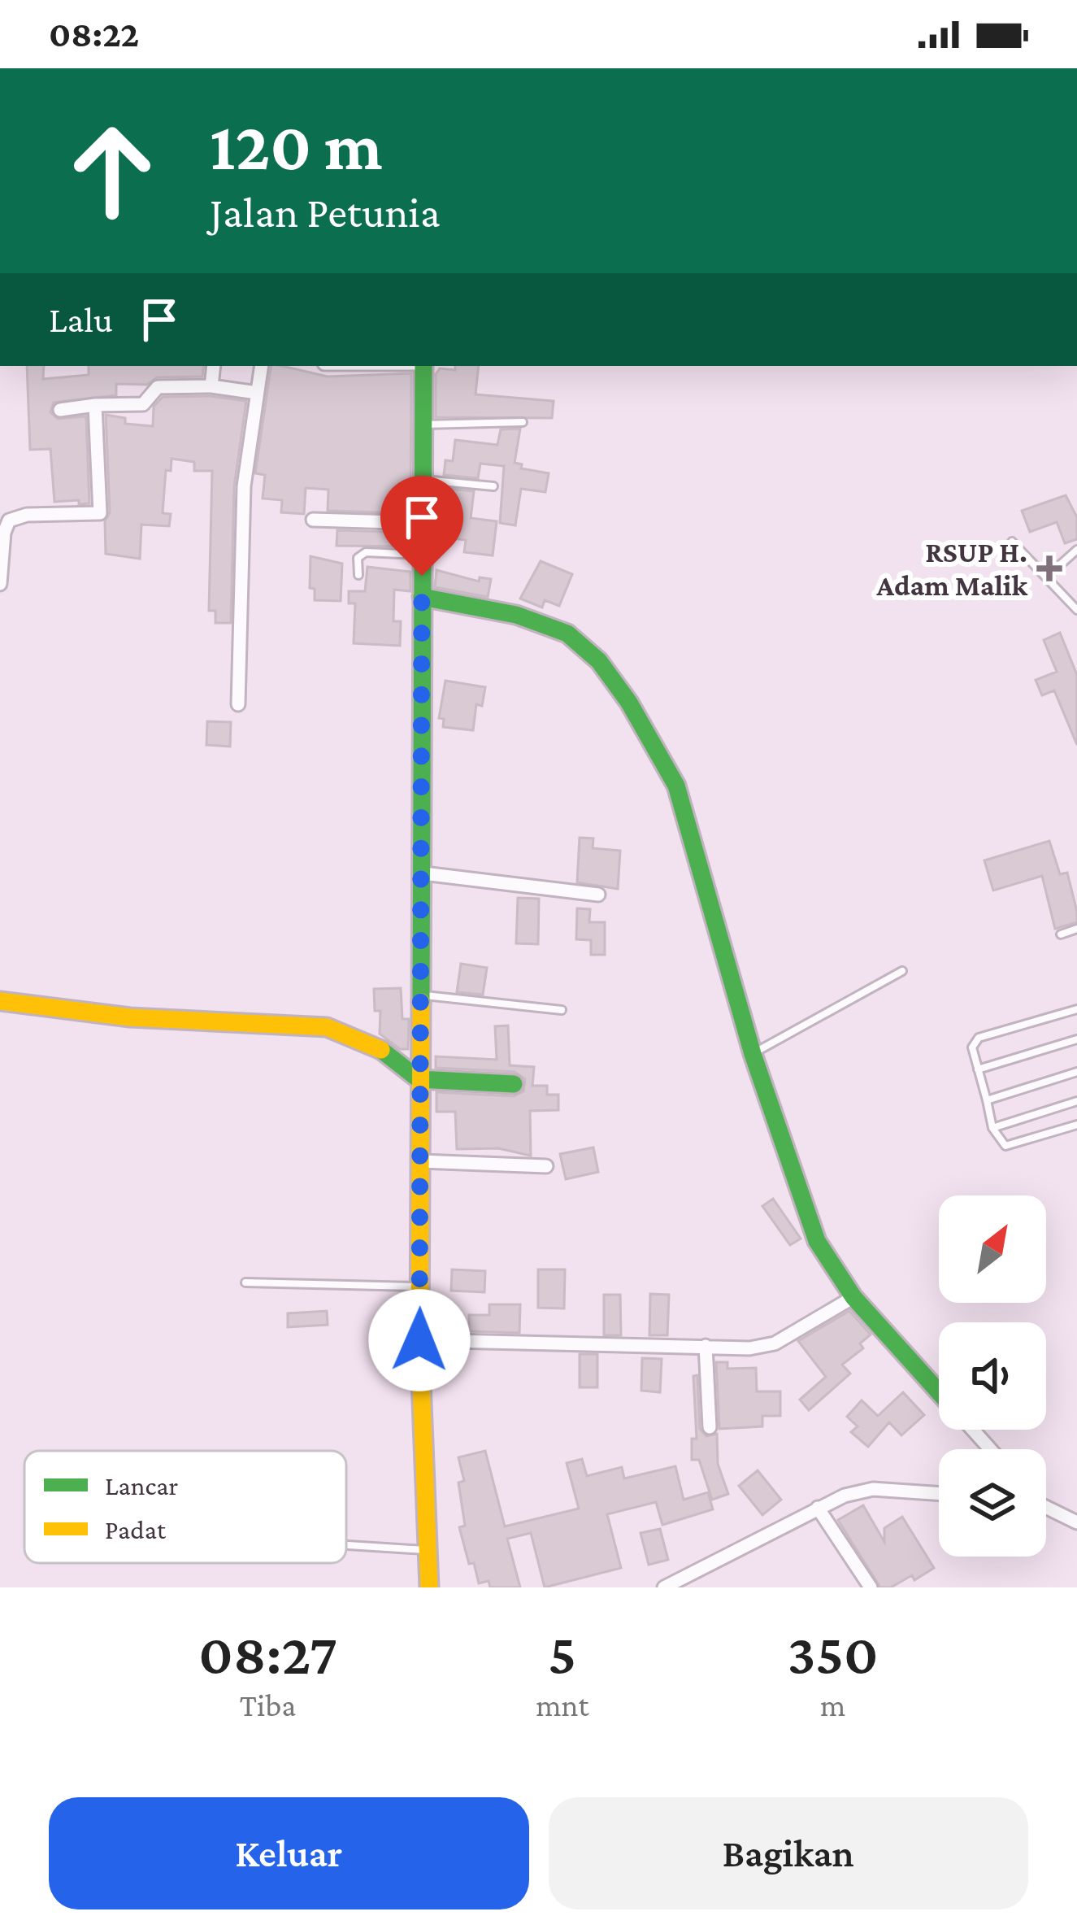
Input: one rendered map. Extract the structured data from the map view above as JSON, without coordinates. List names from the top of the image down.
{
  "places": {
    "health": ["RSUP H. Adam Malik"]
  },
  "legend": ["Lancar", "Padat"],
  "north": "top right",
  "page": {
    "status": "08:22",
    "turn": ["120 m", "Jalan Petunia"],
    "then": "Lalu",
    "eta": [
      "08:27",
      "Tiba",
      "5",
      "mnt",
      "350",
      "m"
    ],
    "buttons": ["Keluar", "Bagikan"]
  }
}
